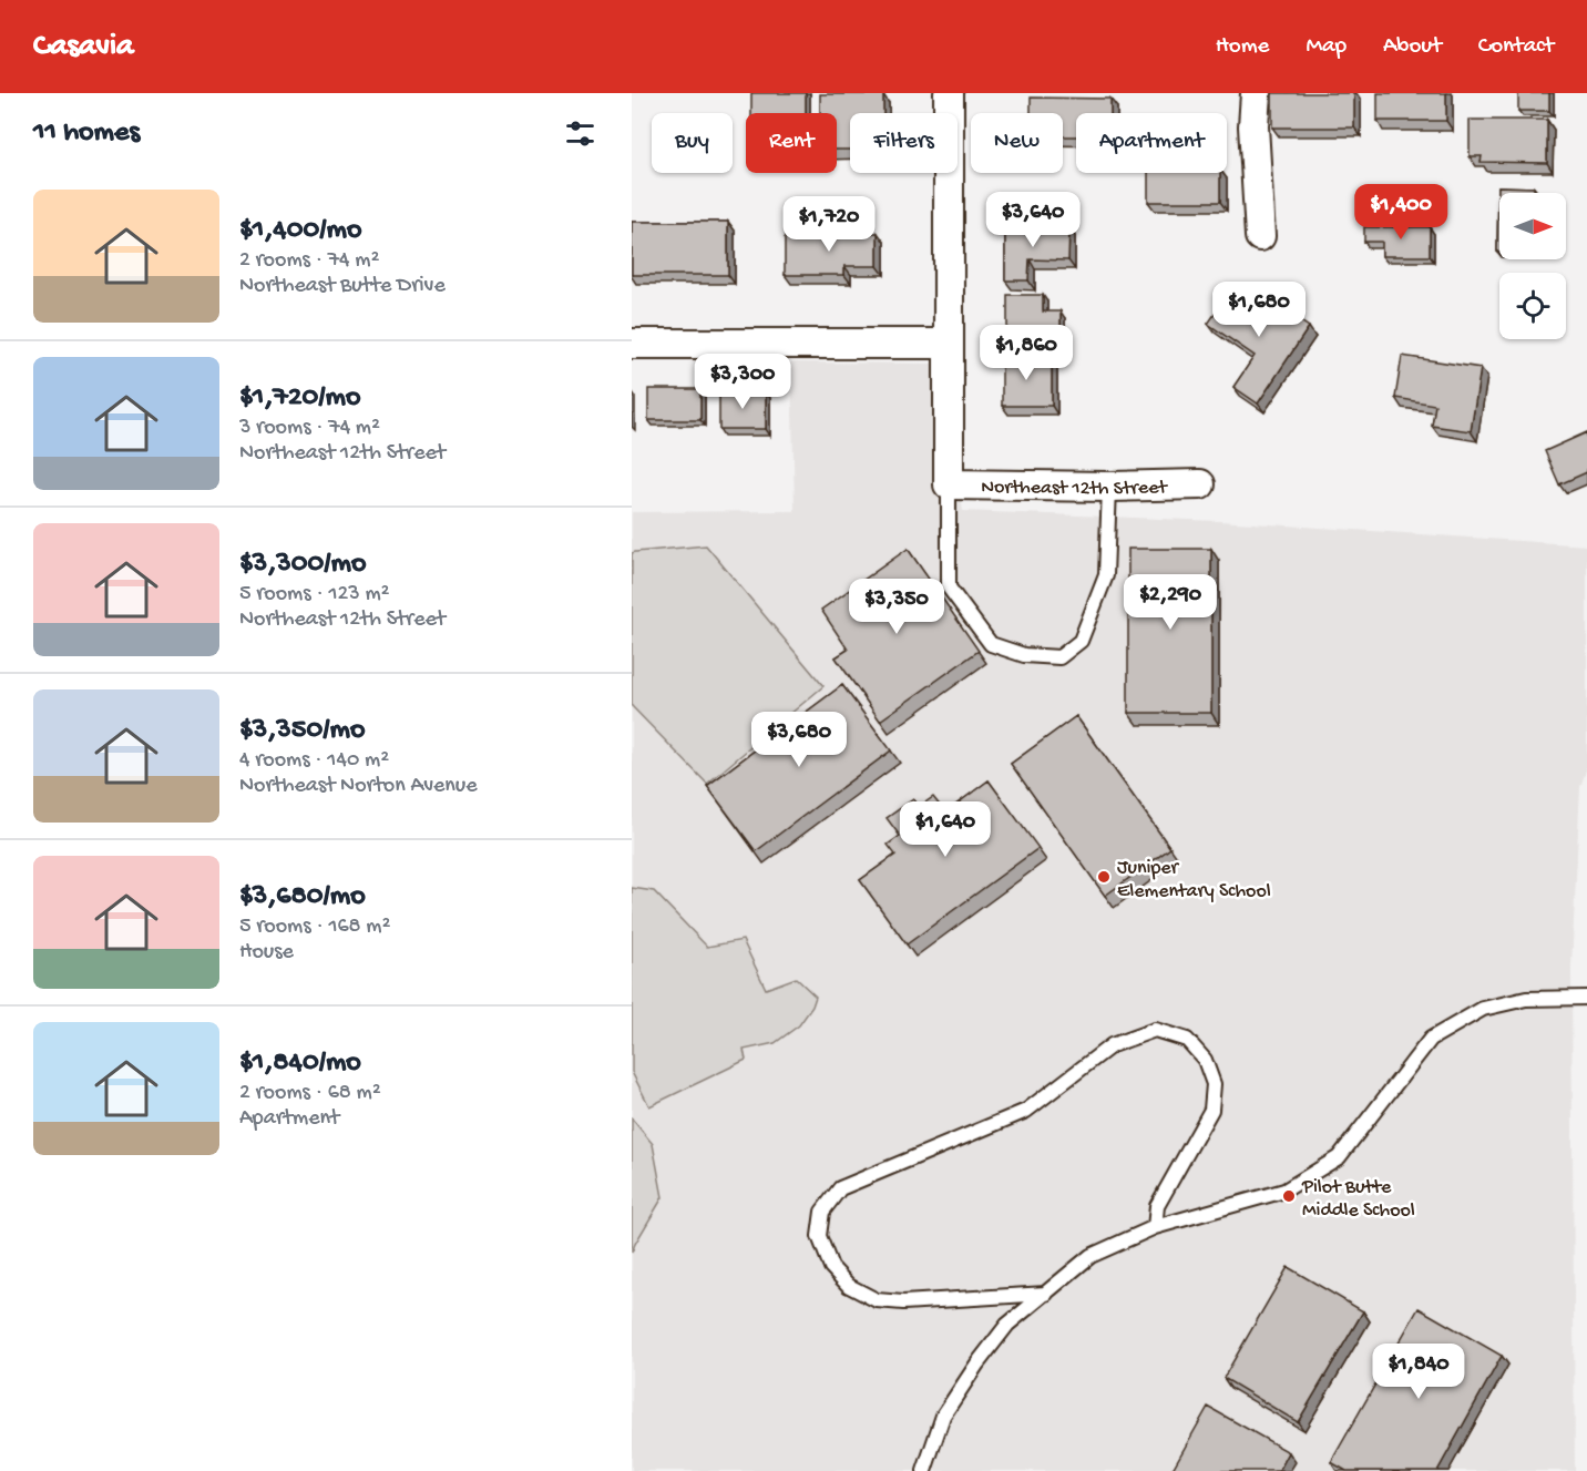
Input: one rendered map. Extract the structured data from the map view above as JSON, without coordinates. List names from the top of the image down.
{
  "streets": {
    "street": ["Northeast 12th Street"]
  },
  "places": ["Juniper Elementary School", "Pilot Butte Middle School"],
  "north": "right",
  "page": {
    "header": "Casavia",
    "nav": [
      "Home",
      "Map",
      "About",
      "Contact"
    ],
    "heading": "11 homes",
    "chip": [
      "Buy",
      "Rent",
      "Filters",
      "New",
      "Apartment"
    ],
    "list": [
      {
        "name": "$1,400/mo",
        "note": "2 rooms · 74 m² · Northeast Butte Drive"
      },
      {
        "name": "$1,720/mo",
        "note": "3 rooms · 74 m² · Northeast 12th Street"
      },
      {
        "name": "$3,300/mo",
        "note": "5 rooms · 123 m² · Northeast 12th Street"
      },
      {
        "name": "$3,350/mo",
        "note": "4 rooms · 140 m² · Northeast Norton Avenue"
      },
      {
        "name": "$3,680/mo",
        "note": "5 rooms · 168 m² · House"
      },
      {
        "name": "$1,840/mo",
        "note": "2 rooms · 68 m² · Apartment"
      }
    ],
    "price": [
      "$1,400",
      "$3,640",
      "$1,720",
      "$1,680",
      "$1,860",
      "$3,300",
      "$2,290",
      "$3,350",
      "$3,680",
      "$1,640",
      "$1,840"
    ]
  }
}
